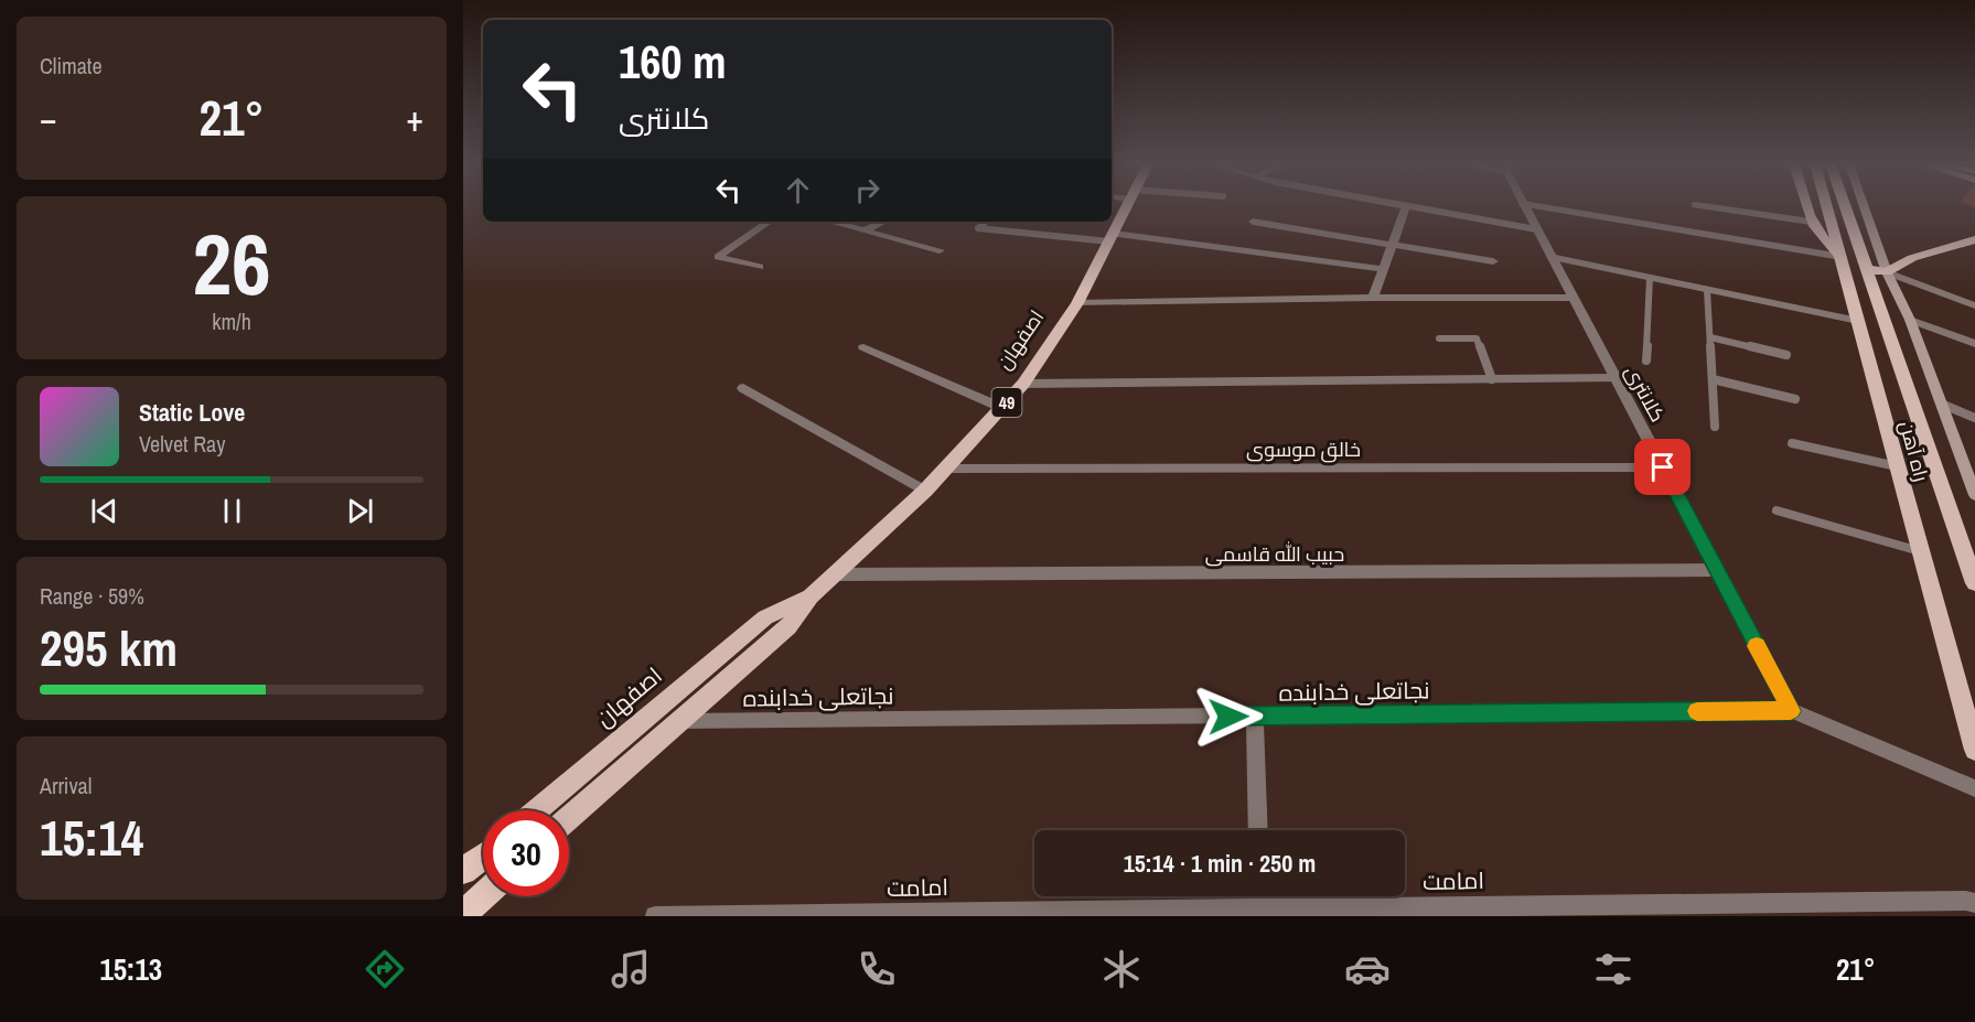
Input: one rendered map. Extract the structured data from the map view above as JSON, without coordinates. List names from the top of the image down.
{
  "streets": {
    "main road": ["اصفهان", "49", "راه آهن"],
    "street": [
      "کلانتری",
      "خالق موسوی",
      "حبیب الله قاسمی",
      "نجاتعلی خدابنده",
      "امامت"
    ]
  },
  "crossings": [
    ["اصفهان", "خالق موسوی"],
    ["اصفهان", "حبیب الله قاسمی"],
    ["اصفهان", "نجاتعلی خدابنده"],
    ["کلانتری", "خالق موسوی"],
    ["کلانتری", "حبیب الله قاسمی"],
    ["کلانتری", "نجاتعلی خدابنده"]
  ],
  "page": {
    "tile": [
      "Climate",
      ["26", "km/h"],
      ["Range · 59%", "295 km"],
      ["Arrival", "15:14"]
    ],
    "turn": ["160 m", "کلانتری"],
    "heat": ["−", "21°", "+"],
    "song": ["Static Love", "Velvet Ray"],
    "limit": "30",
    "trip": "15:14 · 1 min · 250 m",
    "tabs": ["15:13", "21°"]
  }
}
